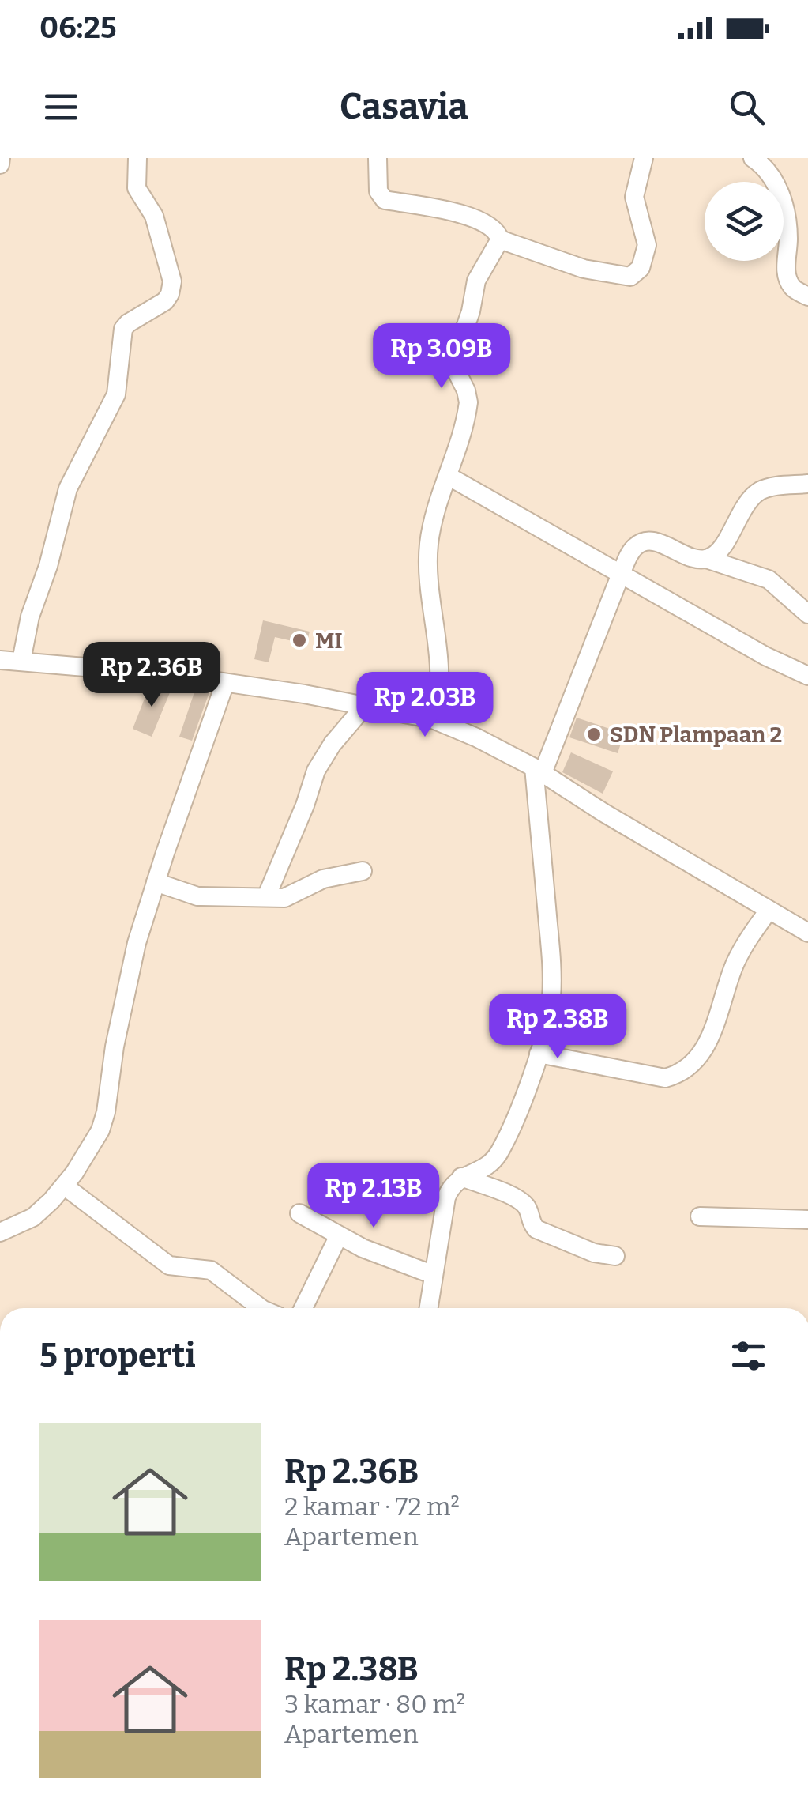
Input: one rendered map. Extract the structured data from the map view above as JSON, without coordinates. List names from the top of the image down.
{
  "places": ["MI", "SDN Plampaan 2"],
  "page": {
    "status": "06:25",
    "header": "Casavia",
    "price": [
      "Rp 3.09B",
      "Rp 2.36B",
      "Rp 2.03B",
      "Rp 2.38B",
      "Rp 2.13B"
    ],
    "heading": "5 properti",
    "list": [
      {
        "name": "Rp 2.36B",
        "note": "2 kamar · 72 m² · Apartemen"
      },
      {
        "name": "Rp 2.38B",
        "note": "3 kamar · 80 m² · Apartemen"
      }
    ]
  }
}
